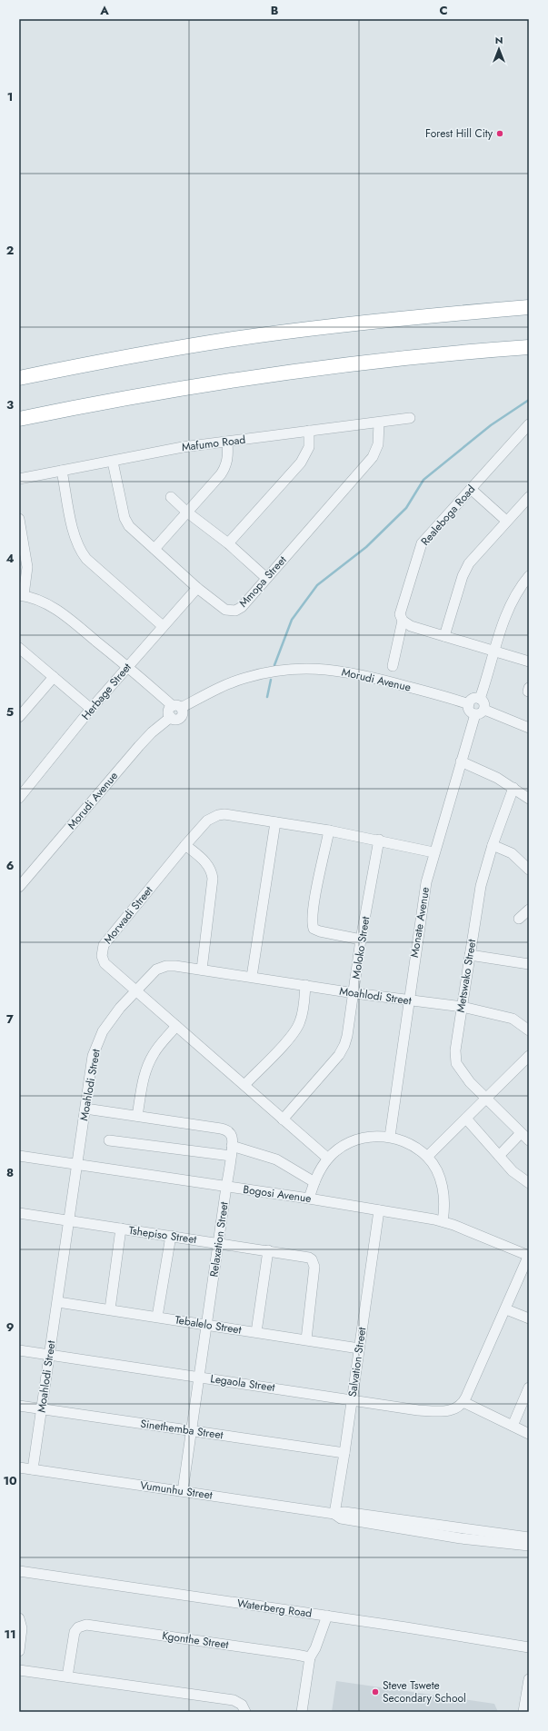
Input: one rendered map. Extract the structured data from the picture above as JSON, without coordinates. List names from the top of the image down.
{
  "streets": {
    "street": [
      "Mafumo Road",
      "Realeboga Road",
      "Mmopa Street",
      "Morudi Avenue",
      "Herbage Street",
      "Morwadi Street",
      "Monate Avenue",
      "Moloko Street",
      "Metswako Street",
      "Moahlodi Street",
      "Bogosi Avenue",
      "Tshepiso Street",
      "Relaxation Street",
      "Tebalelo Street",
      "Salvation Street",
      "Legaola Street",
      "Sinethemba Street",
      "Vumunhu Street",
      "Waterberg Road",
      "Kgonthe Street"
    ]
  },
  "crossings": [
    ["Mafumo Road", "Mmopa Street"],
    ["Mmopa Street", "Herbage Street"],
    ["Morudi Avenue", "Monate Avenue"],
    ["Morwadi Street", "Monate Avenue"],
    ["Morwadi Street", "Moloko Street"],
    ["Morwadi Street", "Moahlodi Street"],
    ["Monate Avenue", "Moahlodi Street"],
    ["Moloko Street", "Moahlodi Street"],
    ["Metswako Street", "Moahlodi Street"],
    ["Moahlodi Street", "Bogosi Avenue"],
    ["Moahlodi Street", "Tshepiso Street"],
    ["Moahlodi Street", "Tebalelo Street"],
    ["Moahlodi Street", "Legaola Street"],
    ["Moahlodi Street", "Sinethemba Street"],
    ["Moahlodi Street", "Vumunhu Street"],
    ["Bogosi Avenue", "Relaxation Street"],
    ["Bogosi Avenue", "Salvation Street"],
    ["Tshepiso Street", "Relaxation Street"],
    ["Tshepiso Street", "Tebalelo Street"],
    ["Relaxation Street", "Tebalelo Street"],
    ["Relaxation Street", "Legaola Street"],
    ["Relaxation Street", "Sinethemba Street"],
    ["Relaxation Street", "Vumunhu Street"],
    ["Tebalelo Street", "Salvation Street"],
    ["Salvation Street", "Legaola Street"],
    ["Salvation Street", "Sinethemba Street"],
    ["Salvation Street", "Vumunhu Street"]
  ],
  "places": ["Forest Hill City", "Steve Tswete Secondary School"],
  "north": "top",
  "grid": {
    "columns": ["A", "B", "C"],
    "rows": [
      "1",
      "2",
      "3",
      "4",
      "5",
      "6",
      "7",
      "8",
      "9",
      "10",
      "11"
    ]
  }
}
